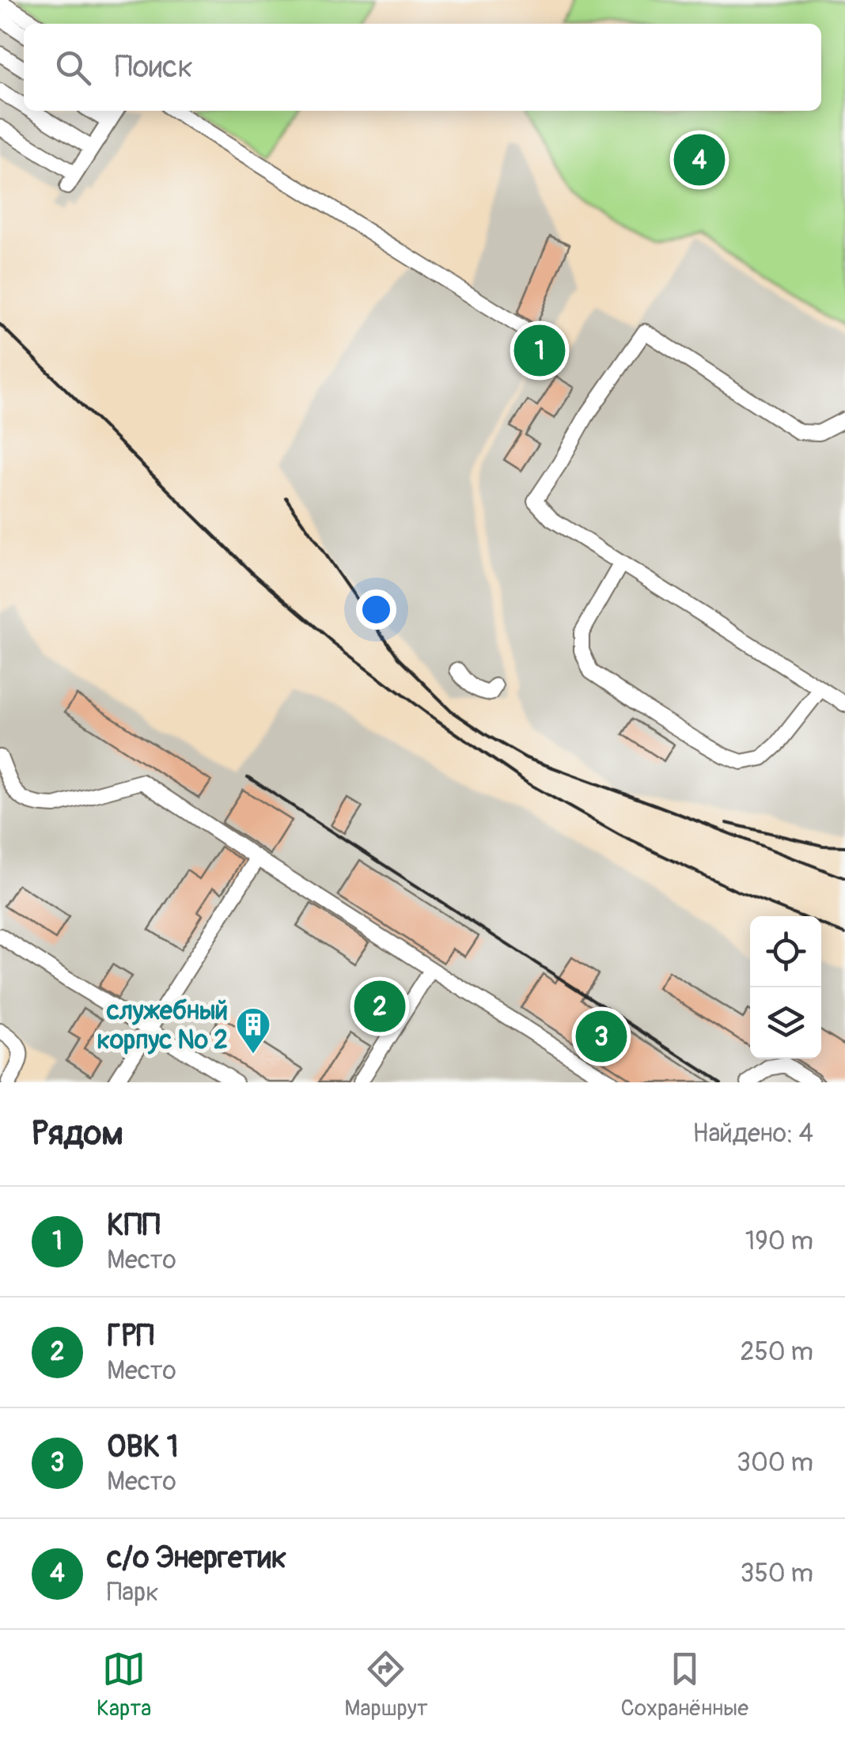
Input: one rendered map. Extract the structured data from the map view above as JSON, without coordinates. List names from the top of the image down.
{
  "places": {
    "building": ["служебный корпус № 2"]
  },
  "page": {
    "search": "Поиск",
    "pins": [
      "4",
      "1",
      "2",
      "3"
    ],
    "heading": ["Рядом", "Найдено: 4"],
    "list": [
      {
        "mark": "1",
        "name": "КПП",
        "note": "Место",
        "value": "190 m"
      },
      {
        "mark": "2",
        "name": "ГРП",
        "note": "Место",
        "value": "250 m"
      },
      {
        "mark": "3",
        "name": "ОВК 1",
        "note": "Место",
        "value": "300 m"
      },
      {
        "mark": "4",
        "name": "с/о Энергетик",
        "note": "Парк",
        "value": "350 m"
      }
    ],
    "nav": ["Карта", "Маршрут", "Сохранённые"]
  }
}
